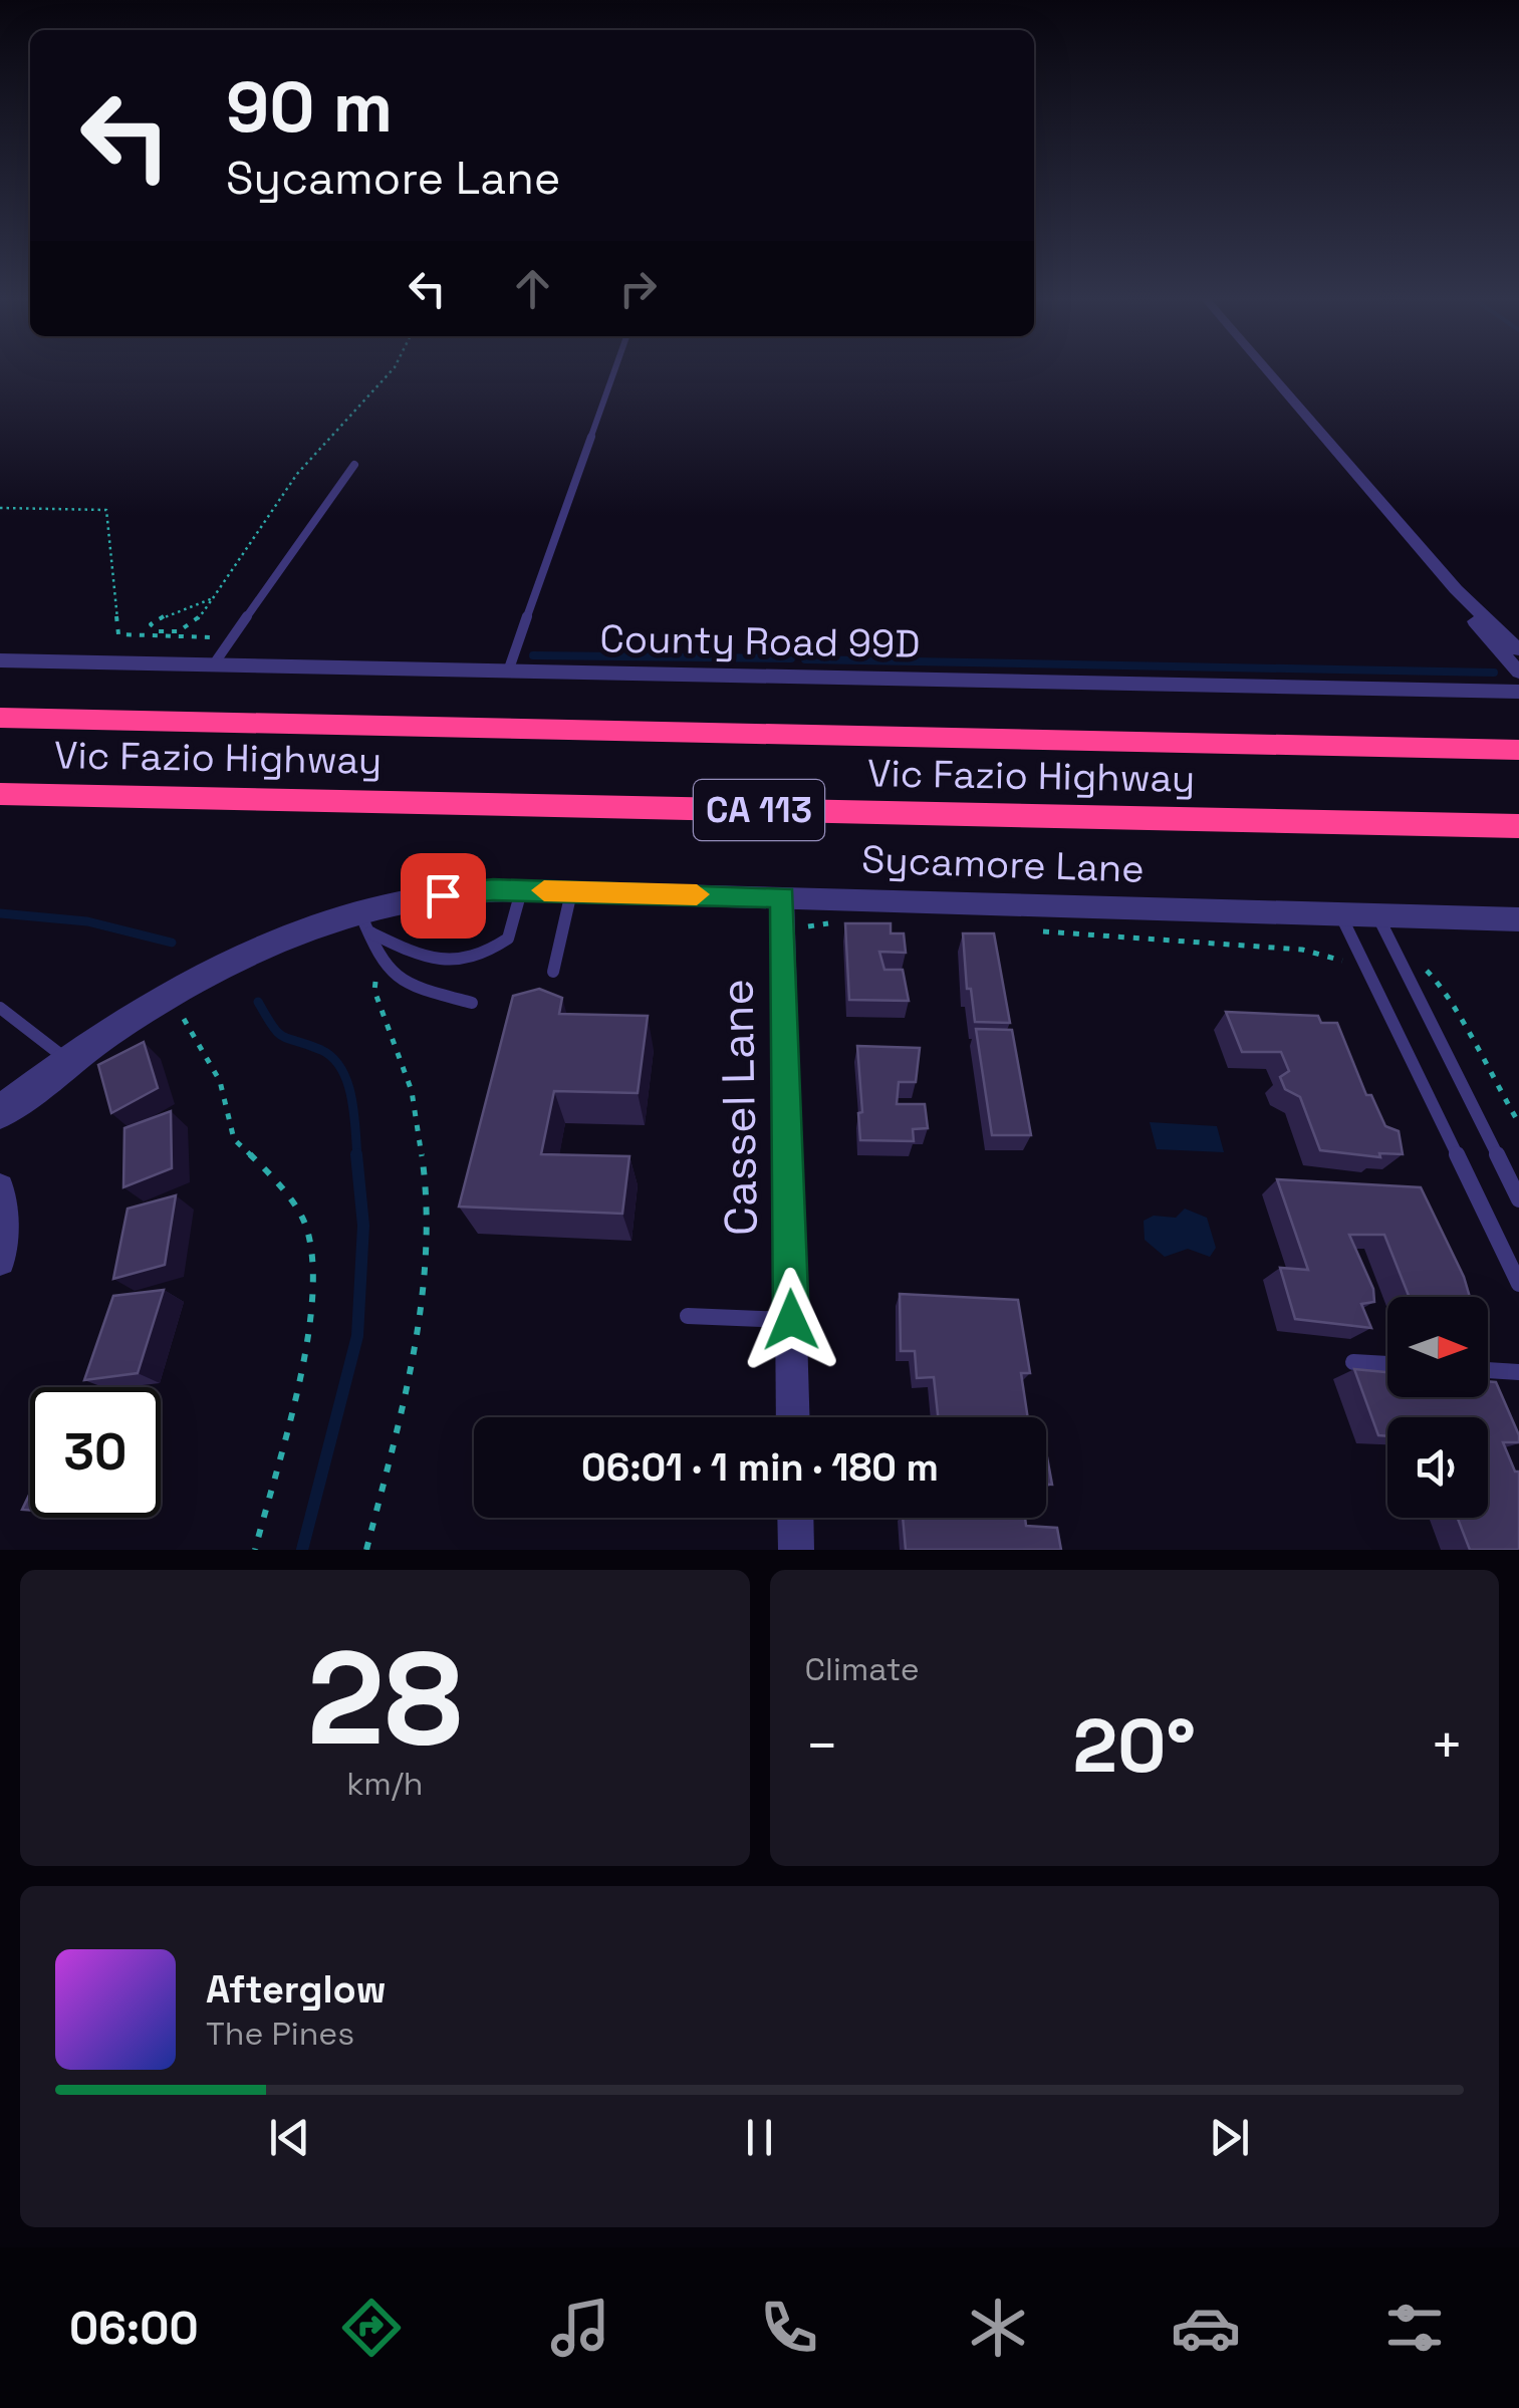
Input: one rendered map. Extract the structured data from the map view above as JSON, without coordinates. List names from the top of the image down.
{
  "streets": {
    "highway": ["Vic Fazio Highway", "CA 113"],
    "street": ["County Road 99D", "Sycamore Lane", "Cassel Lane"]
  },
  "crossings": [
    ["Sycamore Lane", "Cassel Lane"]
  ],
  "north": "right",
  "page": {
    "turn": ["90 m", "Sycamore Lane"],
    "limit": "30",
    "trip": "06:01 · 1 min · 180 m",
    "tile": [
      ["28", "km/h"],
      "Climate"
    ],
    "heat": ["−", "20°", "+"],
    "song": ["Afterglow", "The Pines"],
    "tabs": "06:00"
  }
}
